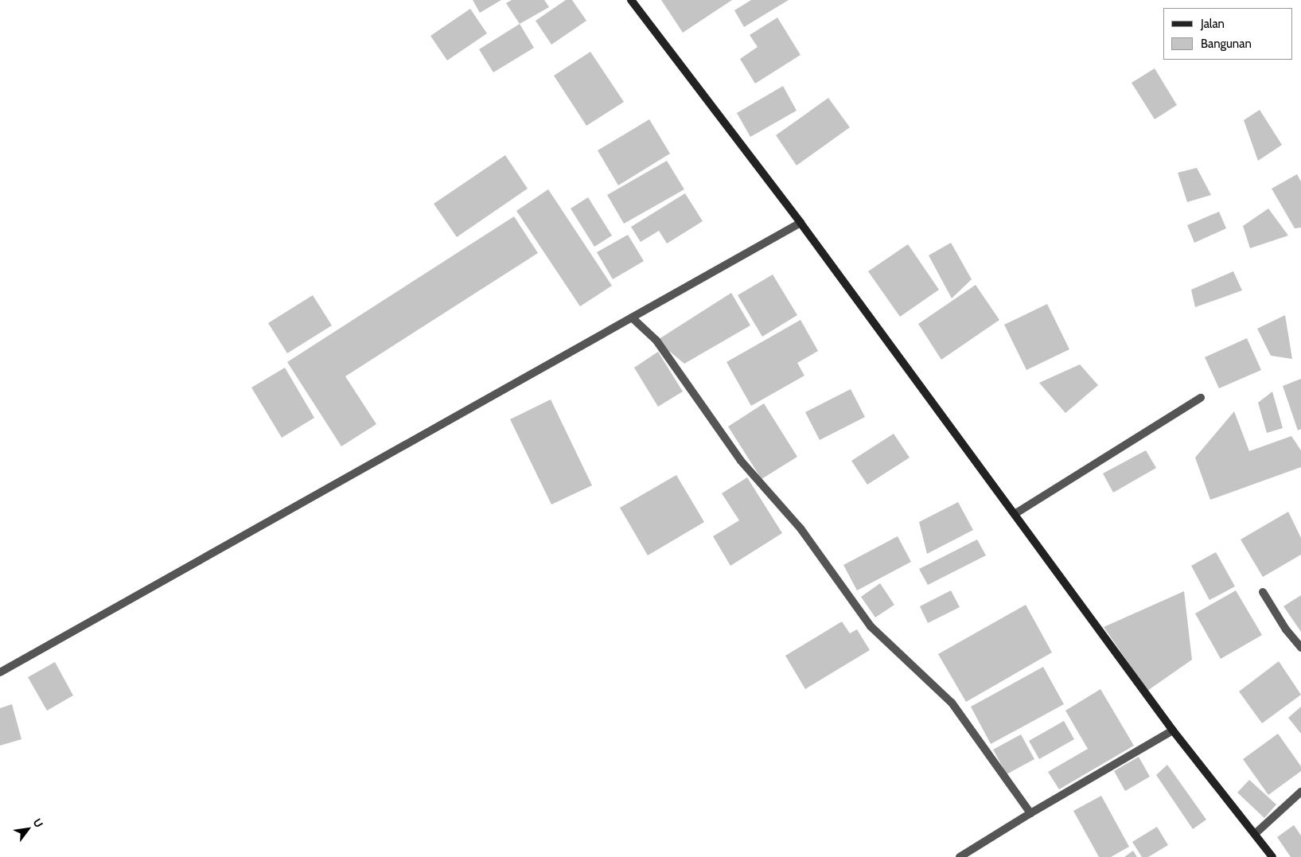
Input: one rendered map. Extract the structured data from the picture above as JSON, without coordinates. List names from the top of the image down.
{
  "legend": ["Jalan", "Bangunan"],
  "north": "top right"
}
